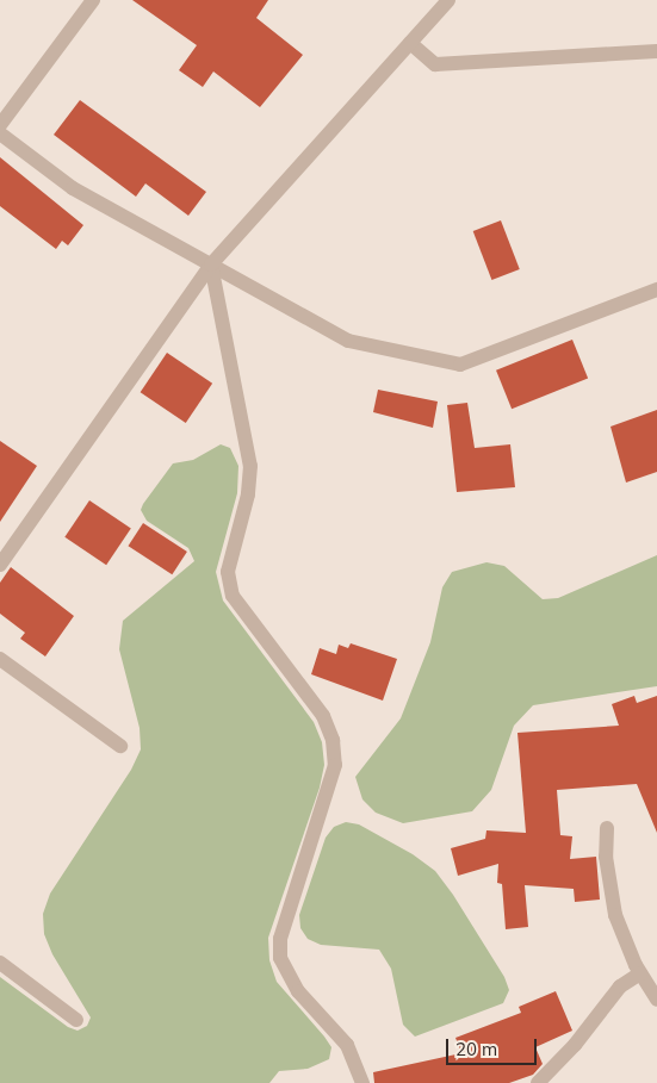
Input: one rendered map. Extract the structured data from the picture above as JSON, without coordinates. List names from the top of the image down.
{
  "scale_bar": "20 m"
}
